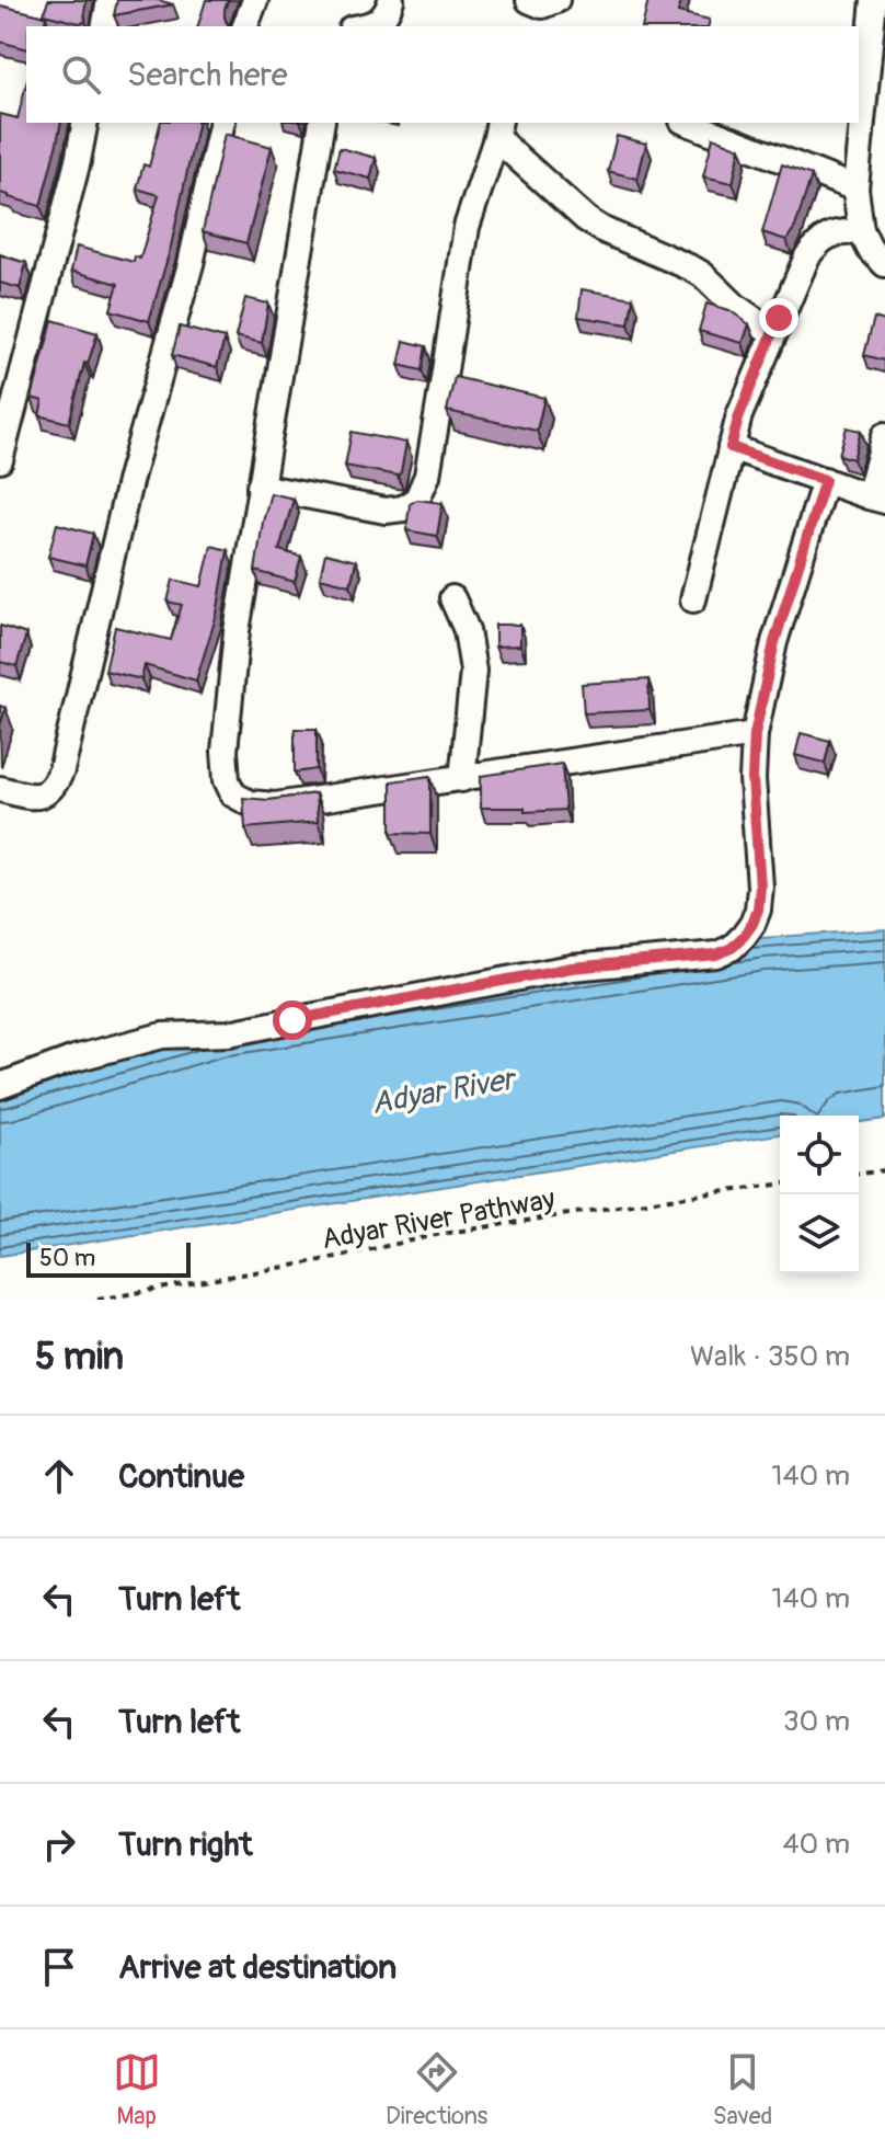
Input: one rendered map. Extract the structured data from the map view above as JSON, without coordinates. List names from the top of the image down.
{
  "streets": {
    "path": ["Adyar River Pathway"]
  },
  "water": ["Adyar River"],
  "scale_bar": "50 m",
  "page": {
    "search": "Search here",
    "scale": "50 m",
    "heading": ["5 min", "Walk · 350 m"],
    "list": [
      ["Continue", "140 m"],
      ["Turn left", "140 m"],
      ["Turn left", "30 m"],
      ["Turn right", "40 m"],
      "Arrive at destination"
    ],
    "nav": ["Map", "Directions", "Saved"]
  }
}
